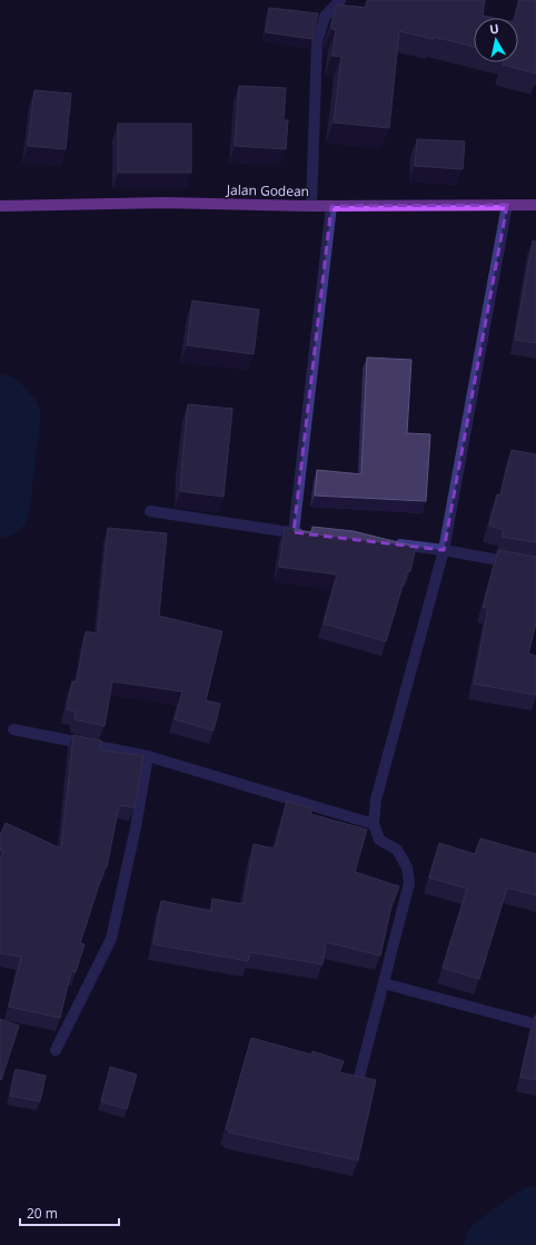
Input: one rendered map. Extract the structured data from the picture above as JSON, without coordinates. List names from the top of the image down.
{
  "streets": {
    "main road": ["Jalan Godean"]
  },
  "scale_bar": "20 m",
  "north": "top"
}
